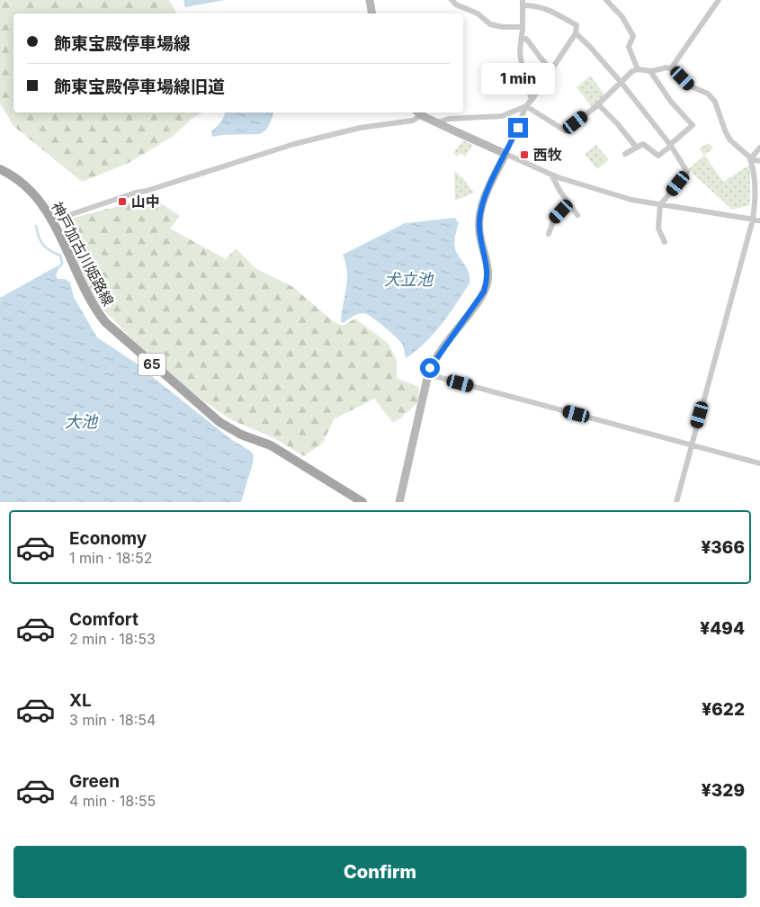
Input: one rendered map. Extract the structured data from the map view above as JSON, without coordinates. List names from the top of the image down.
{
  "streets": {
    "main road": ["神戸加古川姫路線", "65"]
  },
  "water": ["犬立池", "大池"],
  "places": {
    "transit": ["西牧", "山中"]
  },
  "page": {
    "banner": ["飾東宝殿停車場線", "飾東宝殿停車場線旧道"],
    "bubble": "1 min",
    "list": [
      {
        "name": "Economy",
        "note": "1 min · 18:52",
        "value": "¥366"
      },
      {
        "name": "Comfort",
        "note": "2 min · 18:53",
        "value": "¥494"
      },
      {
        "name": "XL",
        "note": "3 min · 18:54",
        "value": "¥622"
      },
      {
        "name": "Green",
        "note": "4 min · 18:55",
        "value": "¥329"
      }
    ],
    "buttons": "Confirm"
  }
}
